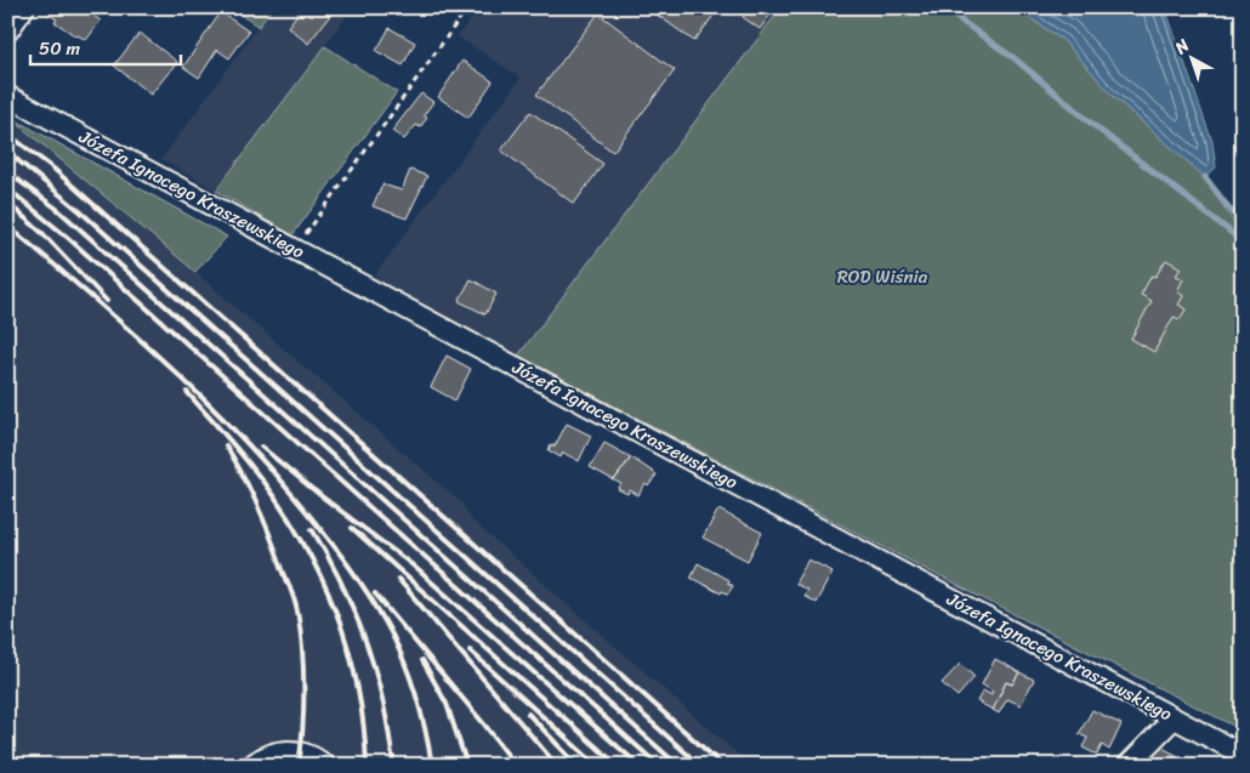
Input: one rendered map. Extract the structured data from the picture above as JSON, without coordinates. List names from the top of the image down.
{
  "streets": {
    "street": ["Józefa Ignacego Kraszewskiego"]
  },
  "parks": ["ROD Wiśnia"],
  "scale_bar": "50 m",
  "north": "top left"
}
